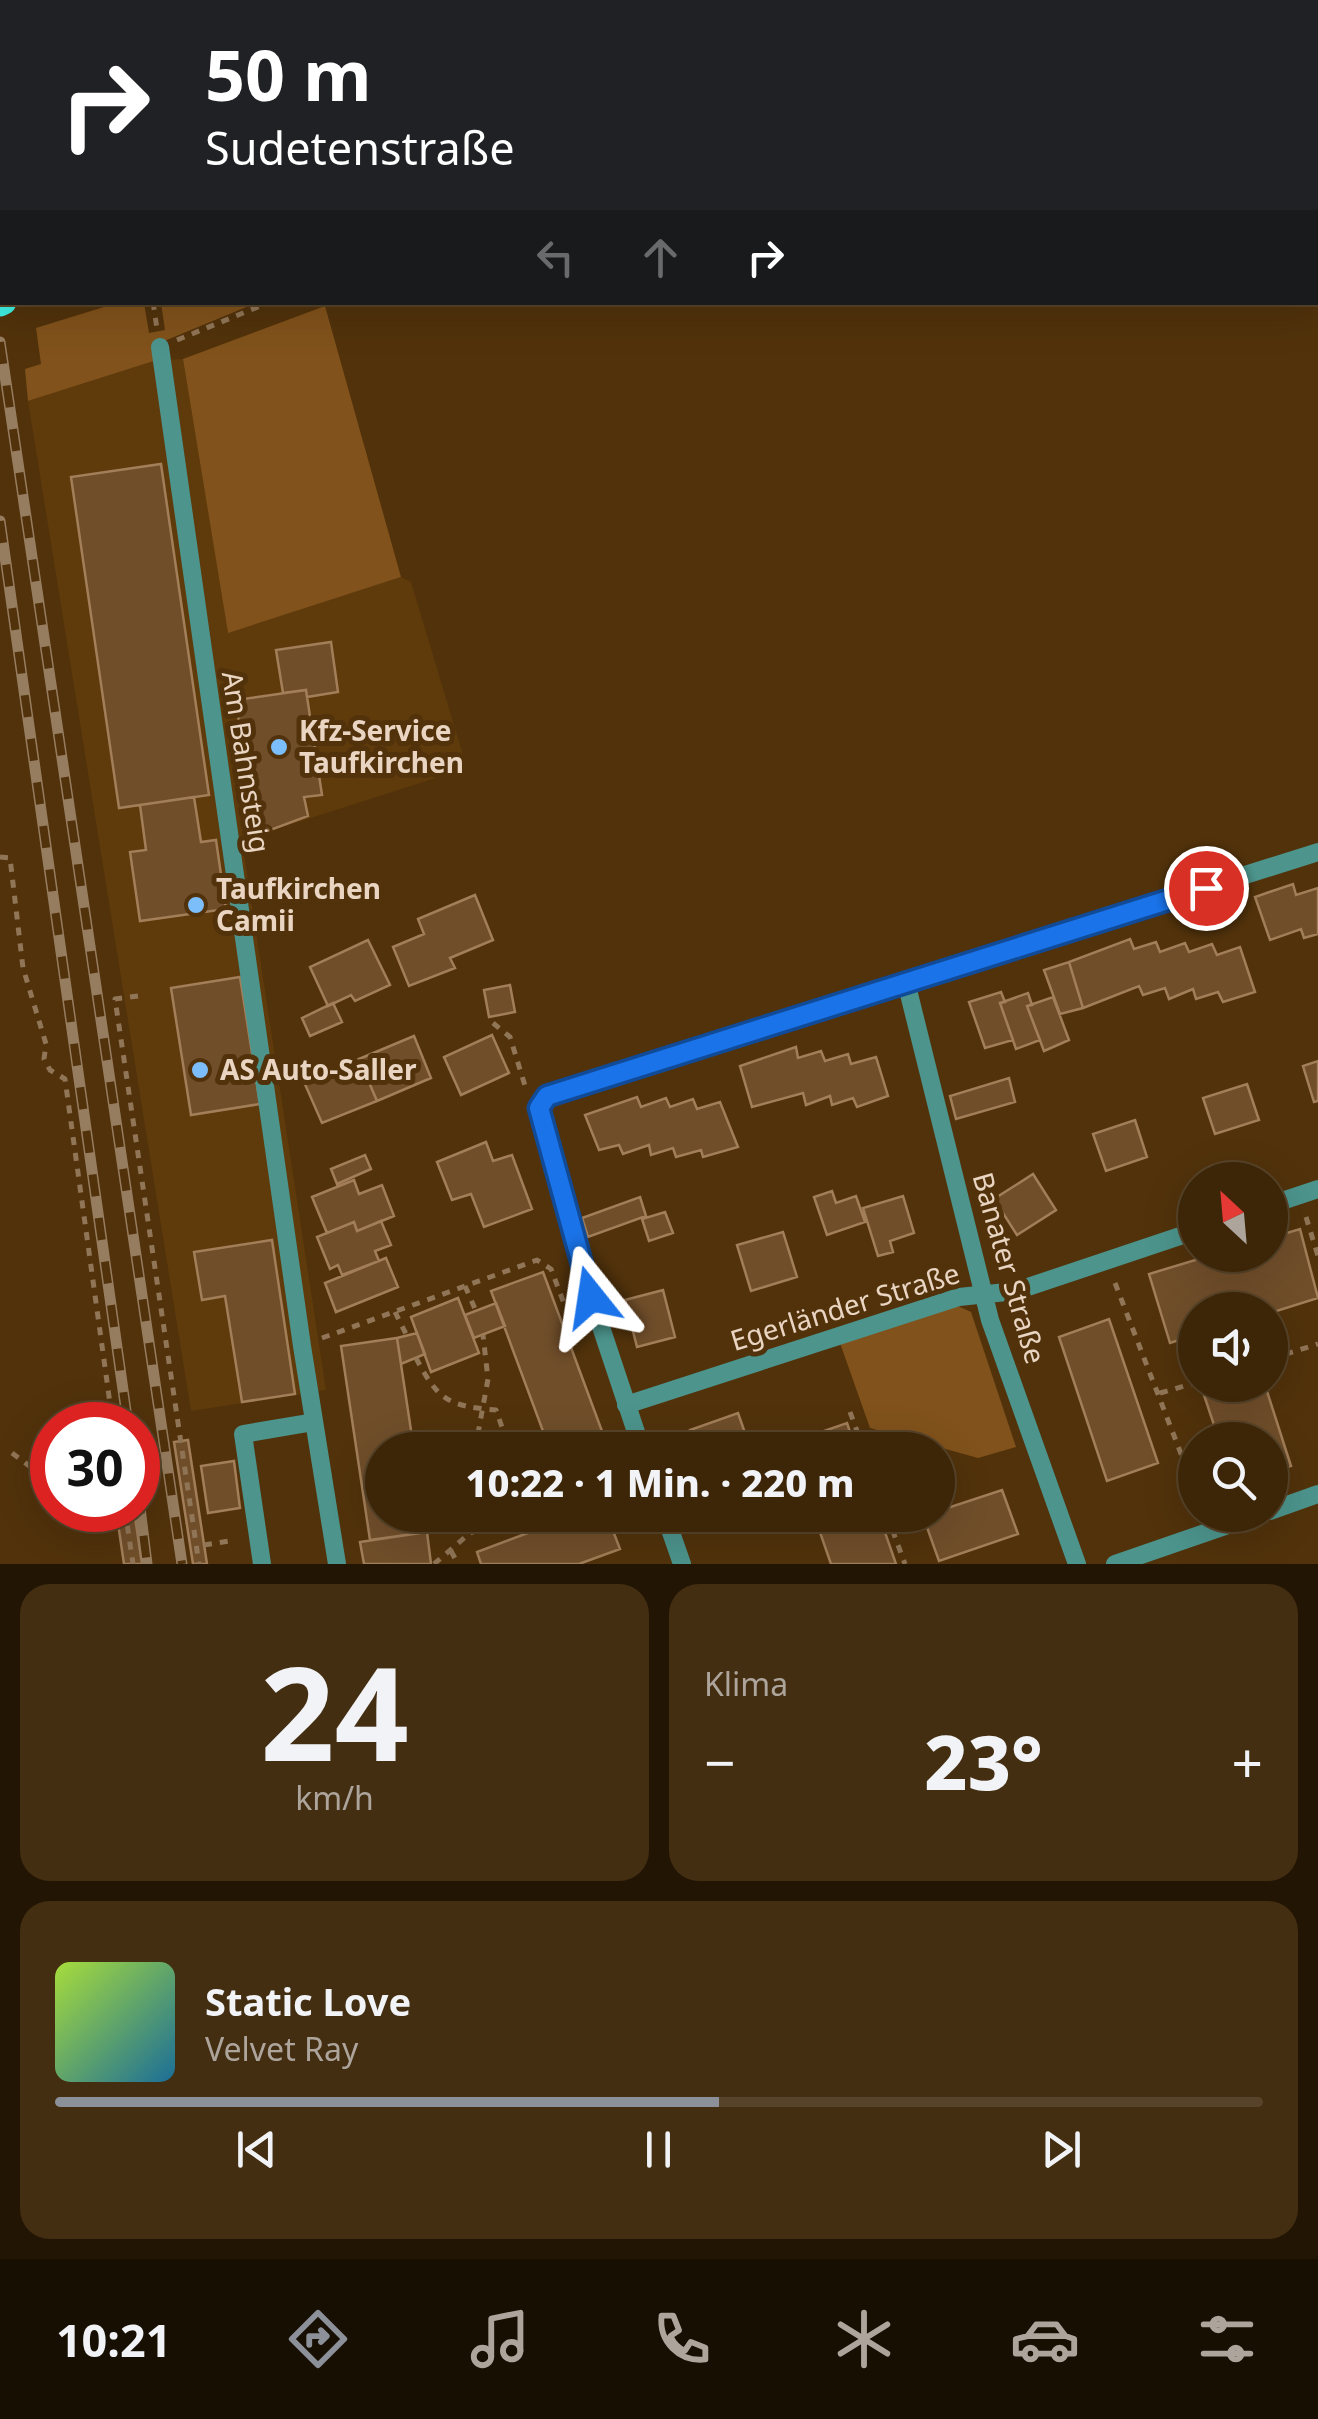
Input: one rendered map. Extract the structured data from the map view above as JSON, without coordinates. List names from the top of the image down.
{
  "streets": {
    "street": ["Am Bahnsteig", "Banater Straße", "Egerländer Straße"]
  },
  "crossings": [
    ["Banater Straße", "Egerländer Straße"]
  ],
  "places": ["Kfz-Service Taufkirchen", "Taufkirchen Camii", "AS Auto-Saller"],
  "north": "top left",
  "page": {
    "turn": ["50 m", "Sudetenstraße"],
    "limit": "30",
    "trip": "10:22 · 1 Min. · 220 m",
    "tile": [
      ["24", "km/h"],
      "Klima"
    ],
    "heat": ["−", "23°", "+"],
    "song": ["Static Love", "Velvet Ray"],
    "tabs": "10:21"
  }
}
